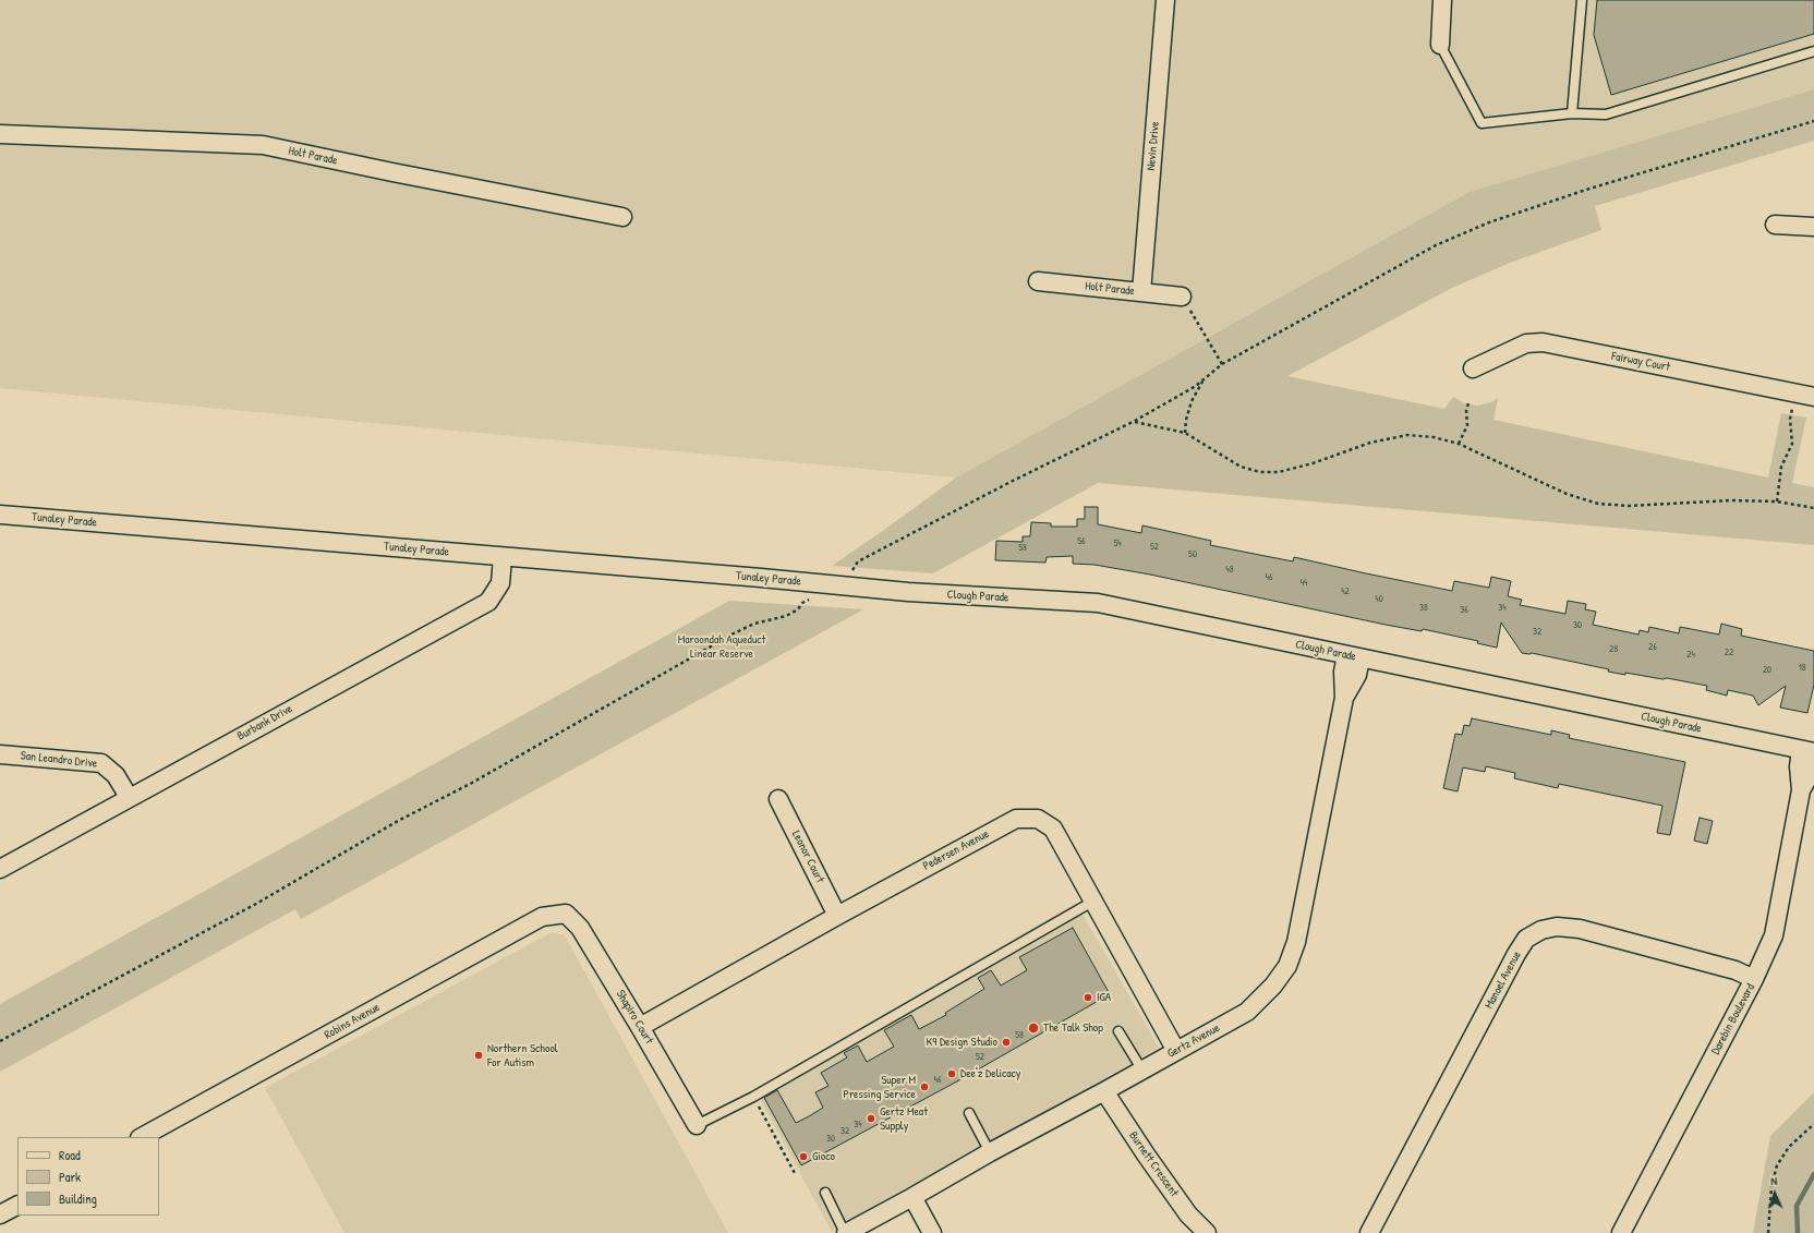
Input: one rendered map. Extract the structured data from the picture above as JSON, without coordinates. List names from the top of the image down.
{
  "streets": {
    "street": [
      "Nevin Drive",
      "Holt Parade",
      "Fairway Court",
      "Tunaley Parade",
      "Clough Parade",
      "Burbank Drive",
      "San Leandro Drive",
      "Pedersen Avenue",
      "Leonor Court",
      "Manoel Avenue",
      "Shapiro Court",
      "Darebin Boulevard",
      "Robins Avenue",
      "Gertz Avenue",
      "Burnett Crescent"
    ]
  },
  "crossings": [
    ["Nevin Drive", "Holt Parade"],
    ["Tunaley Parade", "Clough Parade"],
    ["Tunaley Parade", "Burbank Drive"],
    ["Clough Parade", "Darebin Boulevard"],
    ["Clough Parade", "Gertz Avenue"],
    ["Burbank Drive", "San Leandro Drive"],
    ["Pedersen Avenue", "Leonor Court"],
    ["Pedersen Avenue", "Shapiro Court"],
    ["Pedersen Avenue", "Gertz Avenue"],
    ["Manoel Avenue", "Darebin Boulevard"],
    ["Shapiro Court", "Robins Avenue"],
    ["Gertz Avenue", "Burnett Crescent"]
  ],
  "parks": ["Maroondah Aqueduct Linear Reserve"],
  "places": [
    "IGA",
    "The Talk Shop",
    "K9 Design Studio",
    "Northern School For Autism",
    "Dee'z Delicacy",
    "Super M Pressing Service",
    "Gertz Meat Supply",
    "Gioco"
  ],
  "house_numbers": [
    "56",
    "54",
    "52",
    "58",
    "50",
    "48",
    "46",
    "44",
    "42",
    "40",
    "38",
    "34",
    "36",
    "30",
    "32",
    "26",
    "28",
    "22",
    "24",
    "18",
    "20",
    "58",
    "52",
    "46",
    "34",
    "32",
    "30"
  ],
  "legend": ["Road", "Park", "Building"],
  "north": "top"
}
